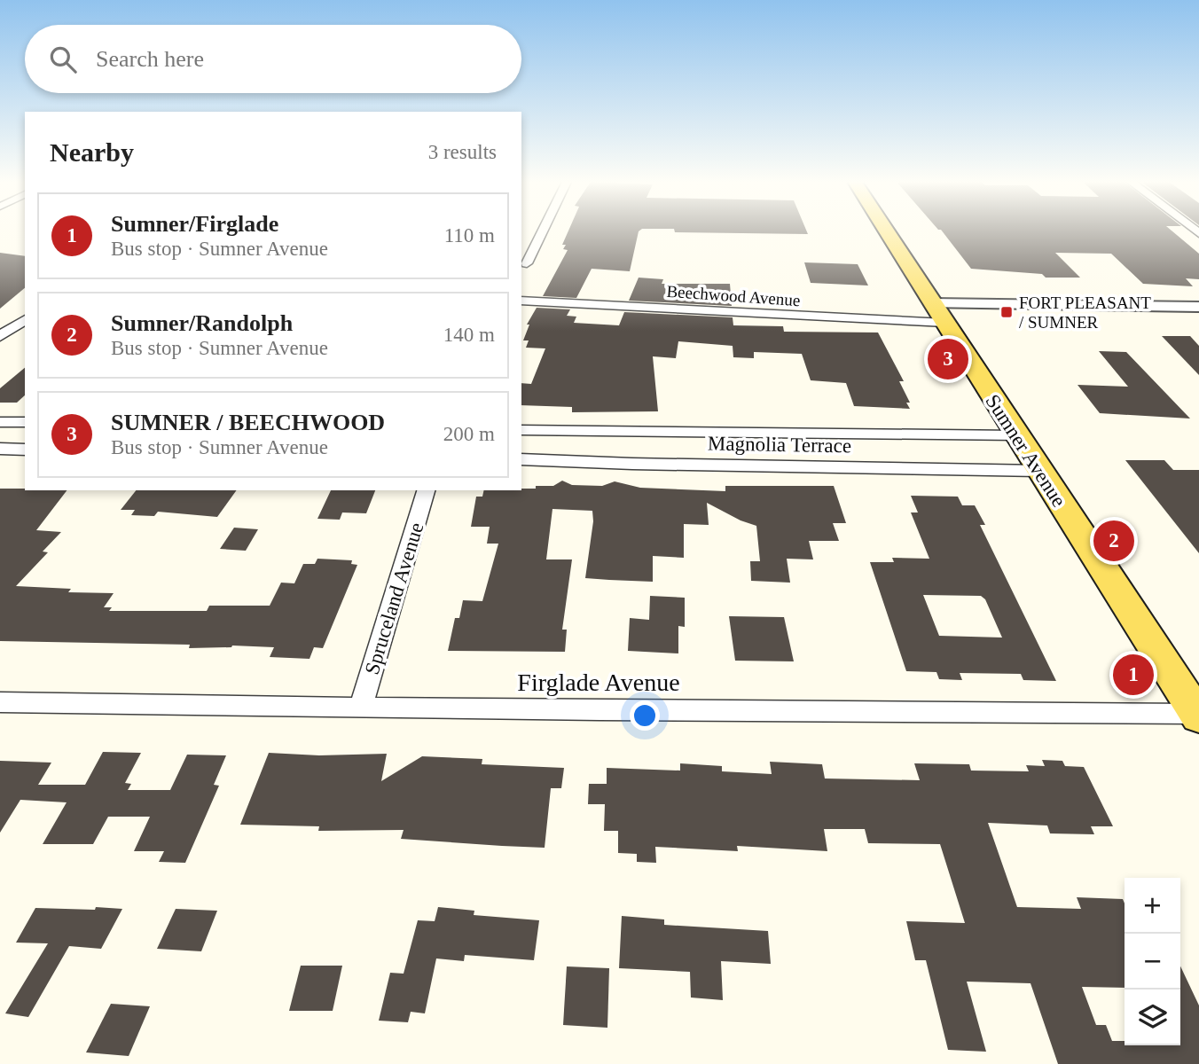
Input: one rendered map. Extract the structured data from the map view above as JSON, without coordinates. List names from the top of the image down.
{
  "streets": {
    "main road": ["Sumner Avenue"],
    "street": [
      "Beechwood Avenue",
      "Magnolia Terrace",
      "Spruceland Avenue",
      "Firglade Avenue"
    ]
  },
  "crossings": [
    ["Beechwood Avenue", "Sumner Avenue"],
    ["Magnolia Terrace", "Sumner Avenue"],
    ["Sumner Avenue", "Firglade Avenue"],
    ["Spruceland Avenue", "Firglade Avenue"]
  ],
  "places": {
    "transit": ["FORT PLEASANT / SUMNER"]
  },
  "page": {
    "search": "Search here",
    "heading": ["Nearby", "3 results"],
    "list": [
      {
        "mark": "1",
        "name": "Sumner/Firglade",
        "note": "Bus stop · Sumner Avenue",
        "value": "110 m"
      },
      {
        "mark": "2",
        "name": "Sumner/Randolph",
        "note": "Bus stop · Sumner Avenue",
        "value": "140 m"
      },
      {
        "mark": "3",
        "name": "SUMNER / BEECHWOOD",
        "note": "Bus stop · Sumner Avenue",
        "value": "200 m"
      }
    ],
    "pins": ["3", "2", "1"],
    "map_buttons": ["+", "−"]
  }
}
